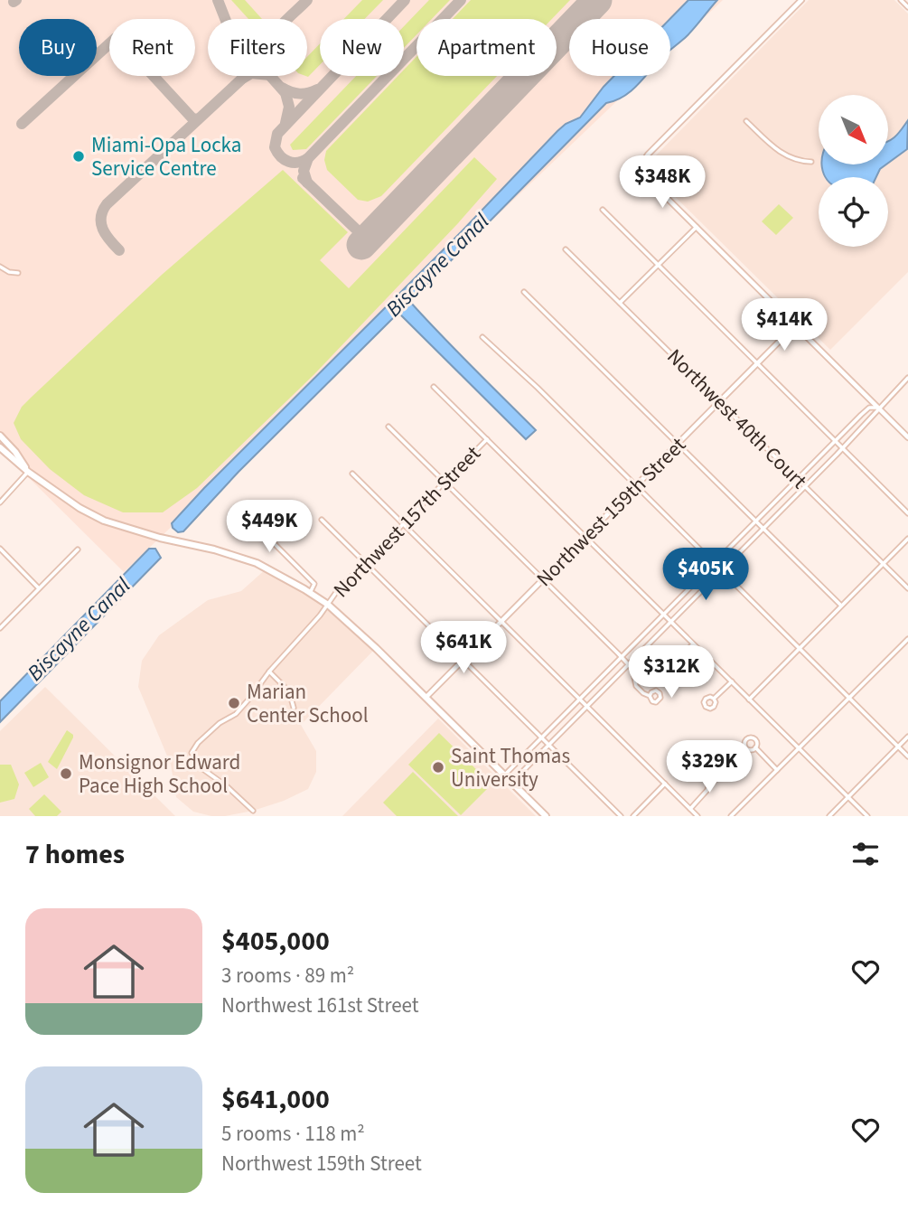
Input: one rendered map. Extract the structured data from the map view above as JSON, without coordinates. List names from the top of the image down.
{
  "streets": {
    "street": ["Northwest 40th Court", "Northwest 159th Street", "Northwest 157th Street"]
  },
  "crossings": [
    ["Northwest 40th Court", "Northwest 159th Street"]
  ],
  "water": ["Biscayne Canal"],
  "places": [
    "Miami-Opa Locka Service Centre",
    "Marian Center School",
    "Saint Thomas University",
    "Monsignor Edward Pace High School"
  ],
  "north": "bottom right",
  "page": {
    "chip": [
      "Buy",
      "Rent",
      "Filters",
      "New",
      "Apartment",
      "House"
    ],
    "price": [
      "$348K",
      "$414K",
      "$449K",
      "$405K",
      "$641K",
      "$312K",
      "$329K"
    ],
    "heading": "7 homes",
    "list": [
      {
        "name": "$405,000",
        "note": "3 rooms · 89 m² · Northwest 161st Street"
      },
      {
        "name": "$641,000",
        "note": "5 rooms · 118 m² · Northwest 159th Street"
      }
    ]
  }
}
